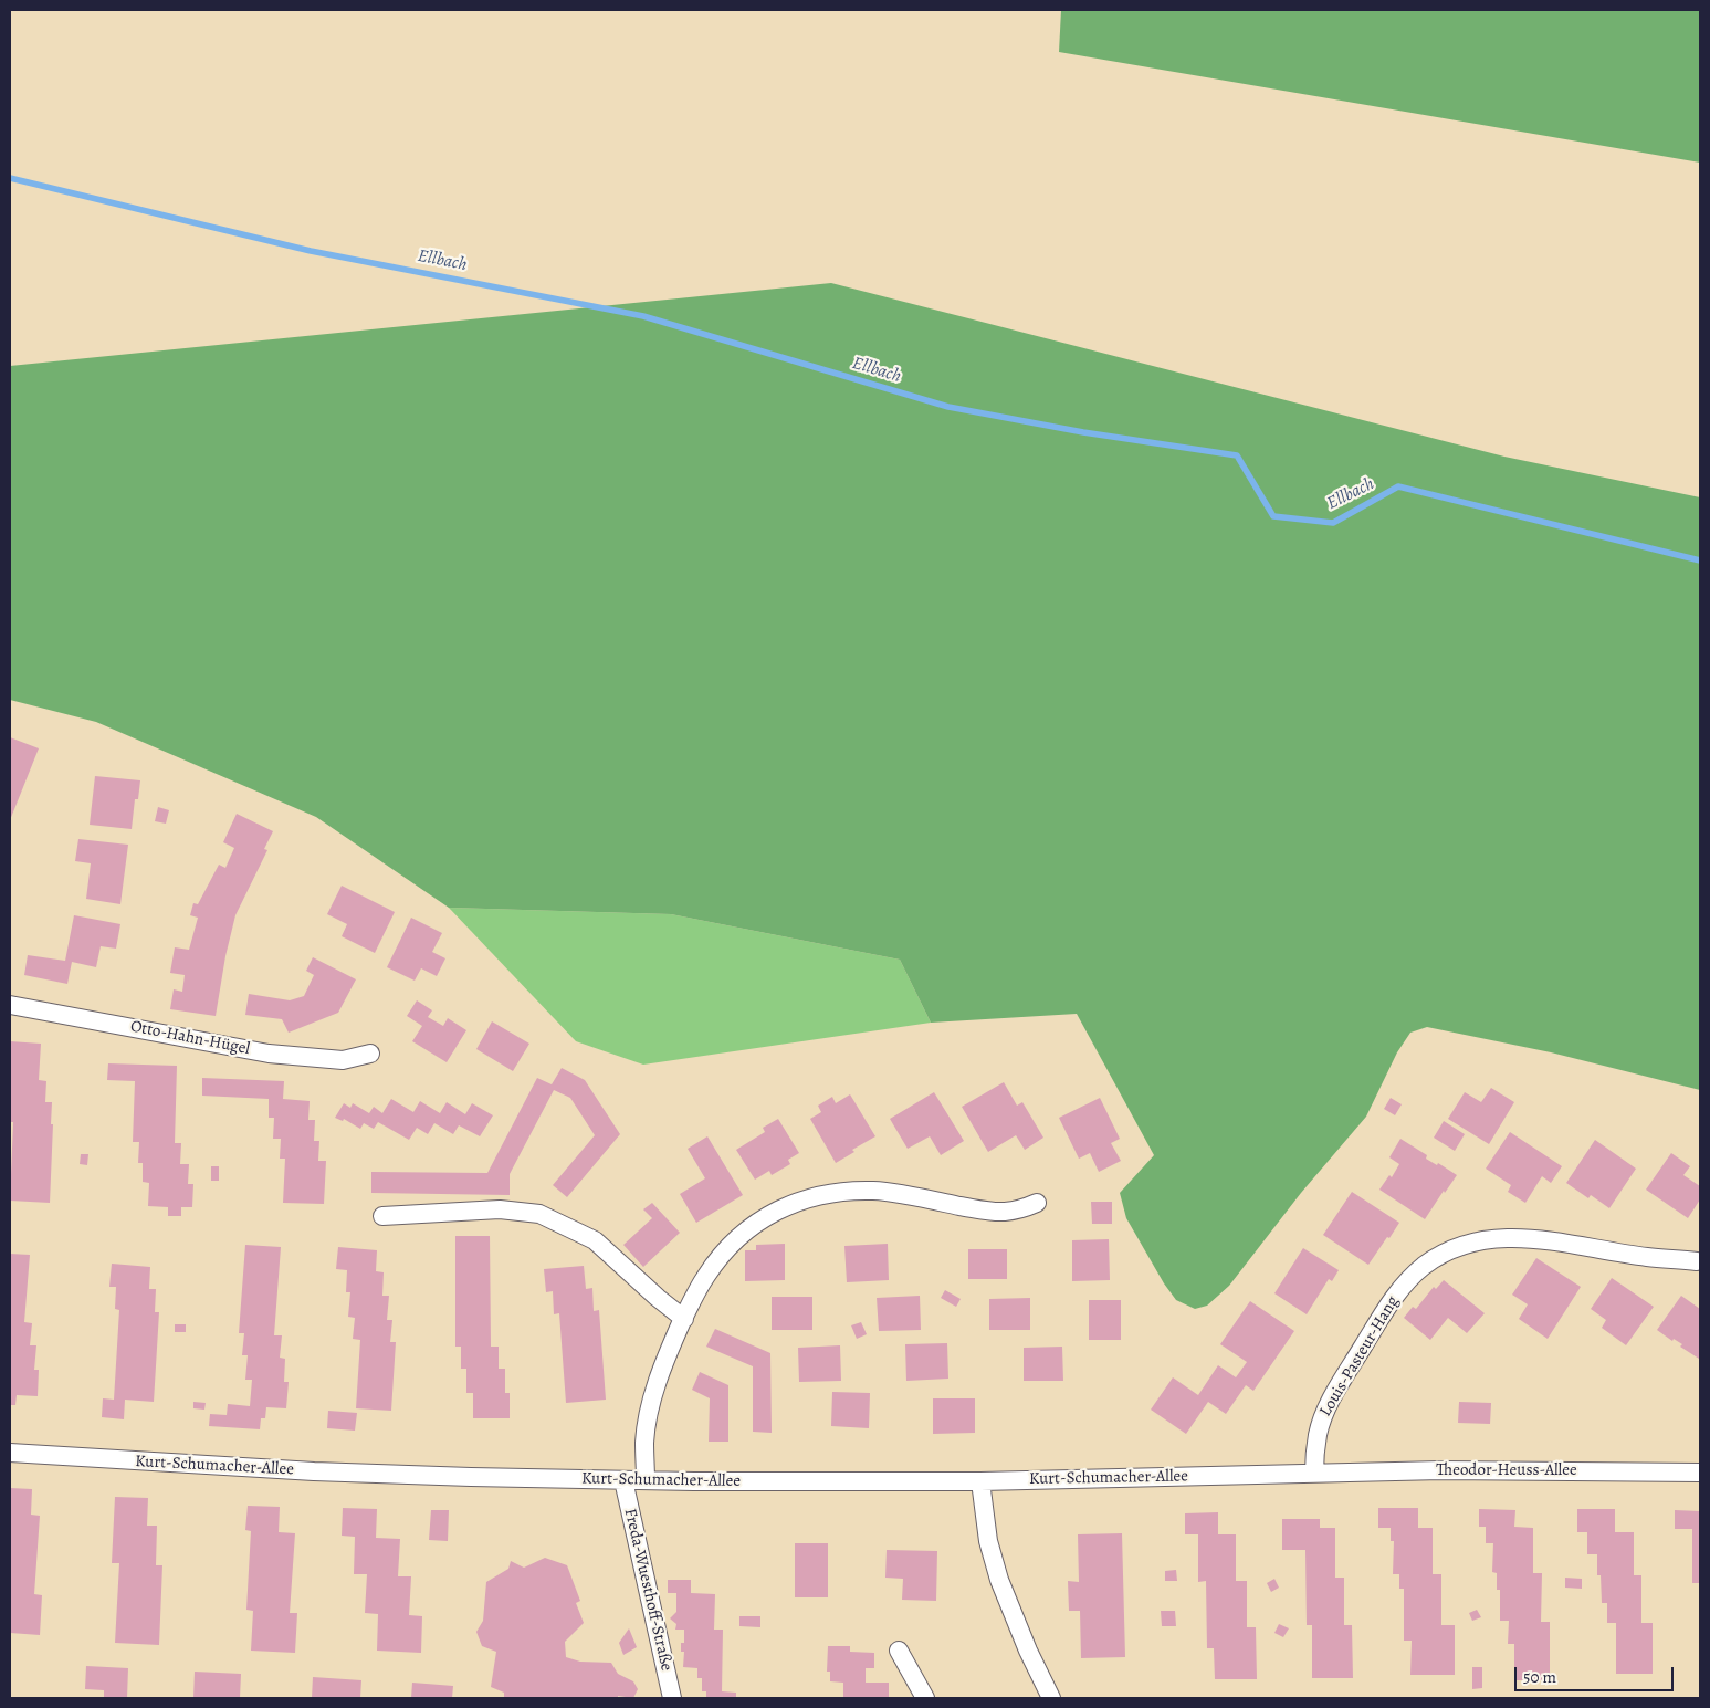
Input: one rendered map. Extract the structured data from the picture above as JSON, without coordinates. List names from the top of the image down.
{
  "streets": {
    "street": [
      "Otto-Hahn-Hügel",
      "Louis-Pasteur-Hang",
      "Kurt-Schumacher-Allee",
      "Theodor-Heuss-Allee",
      "Freda-Wuesthoff-Straße"
    ]
  },
  "crossings": [
    ["Louis-Pasteur-Hang", "Kurt-Schumacher-Allee"],
    ["Louis-Pasteur-Hang", "Theodor-Heuss-Allee"],
    ["Kurt-Schumacher-Allee", "Theodor-Heuss-Allee"],
    ["Kurt-Schumacher-Allee", "Freda-Wuesthoff-Straße"]
  ],
  "water": ["Ellbach"],
  "scale_bar": "50 m"
}
